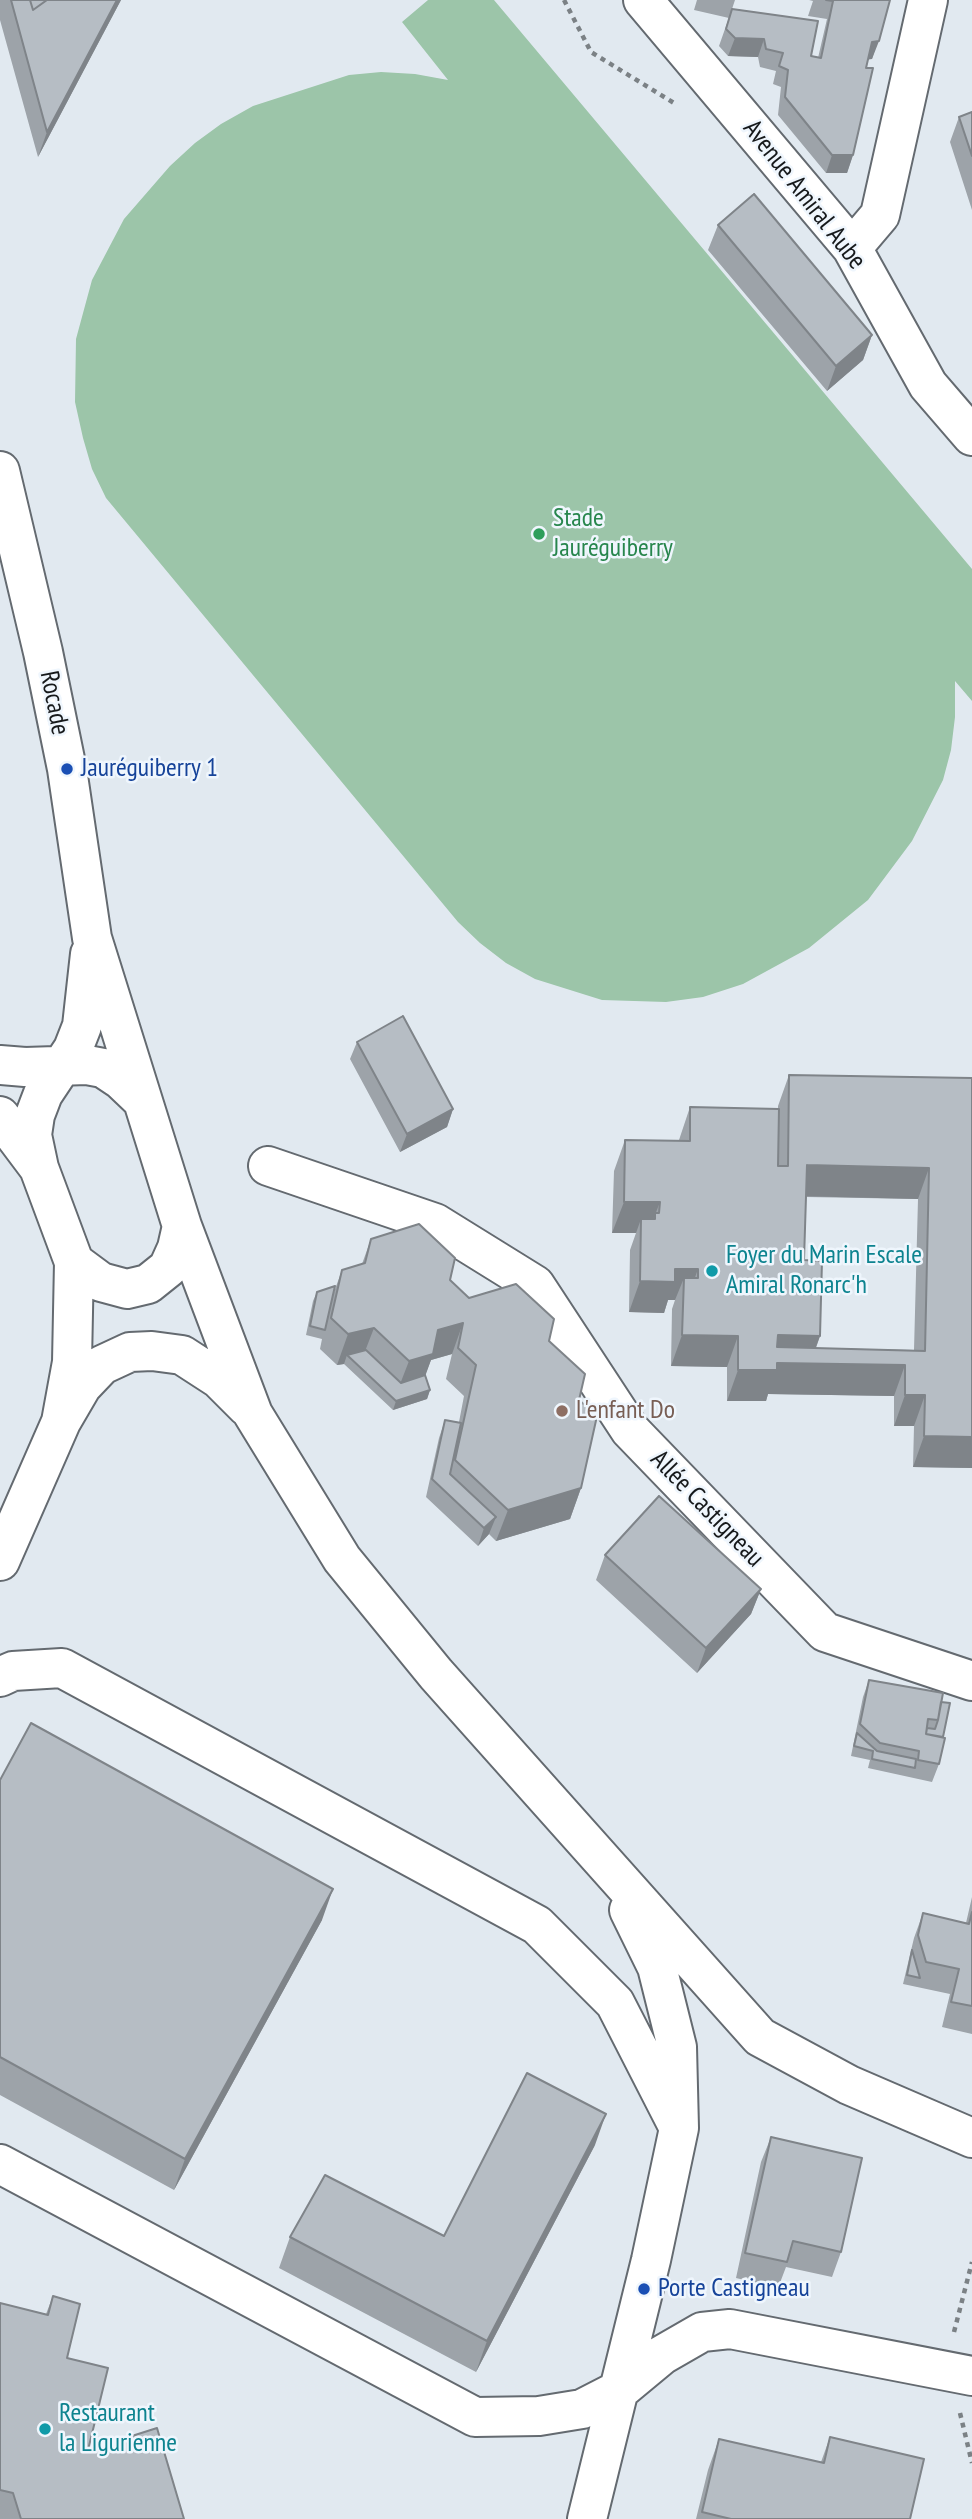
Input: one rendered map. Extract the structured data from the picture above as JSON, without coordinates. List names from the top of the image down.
{
  "streets": {
    "street": ["Avenue Amiral Aube", "Rocade", "Allée Castigneau"]
  },
  "places": [
    "Stade Jauréguiberry",
    "Jauréguiberry 1",
    "Foyer du Marin Escale Amiral Ronarc'h",
    "L'enfant Do",
    "Porte Castigneau",
    "Restaurant la Ligurienne"
  ]
}
